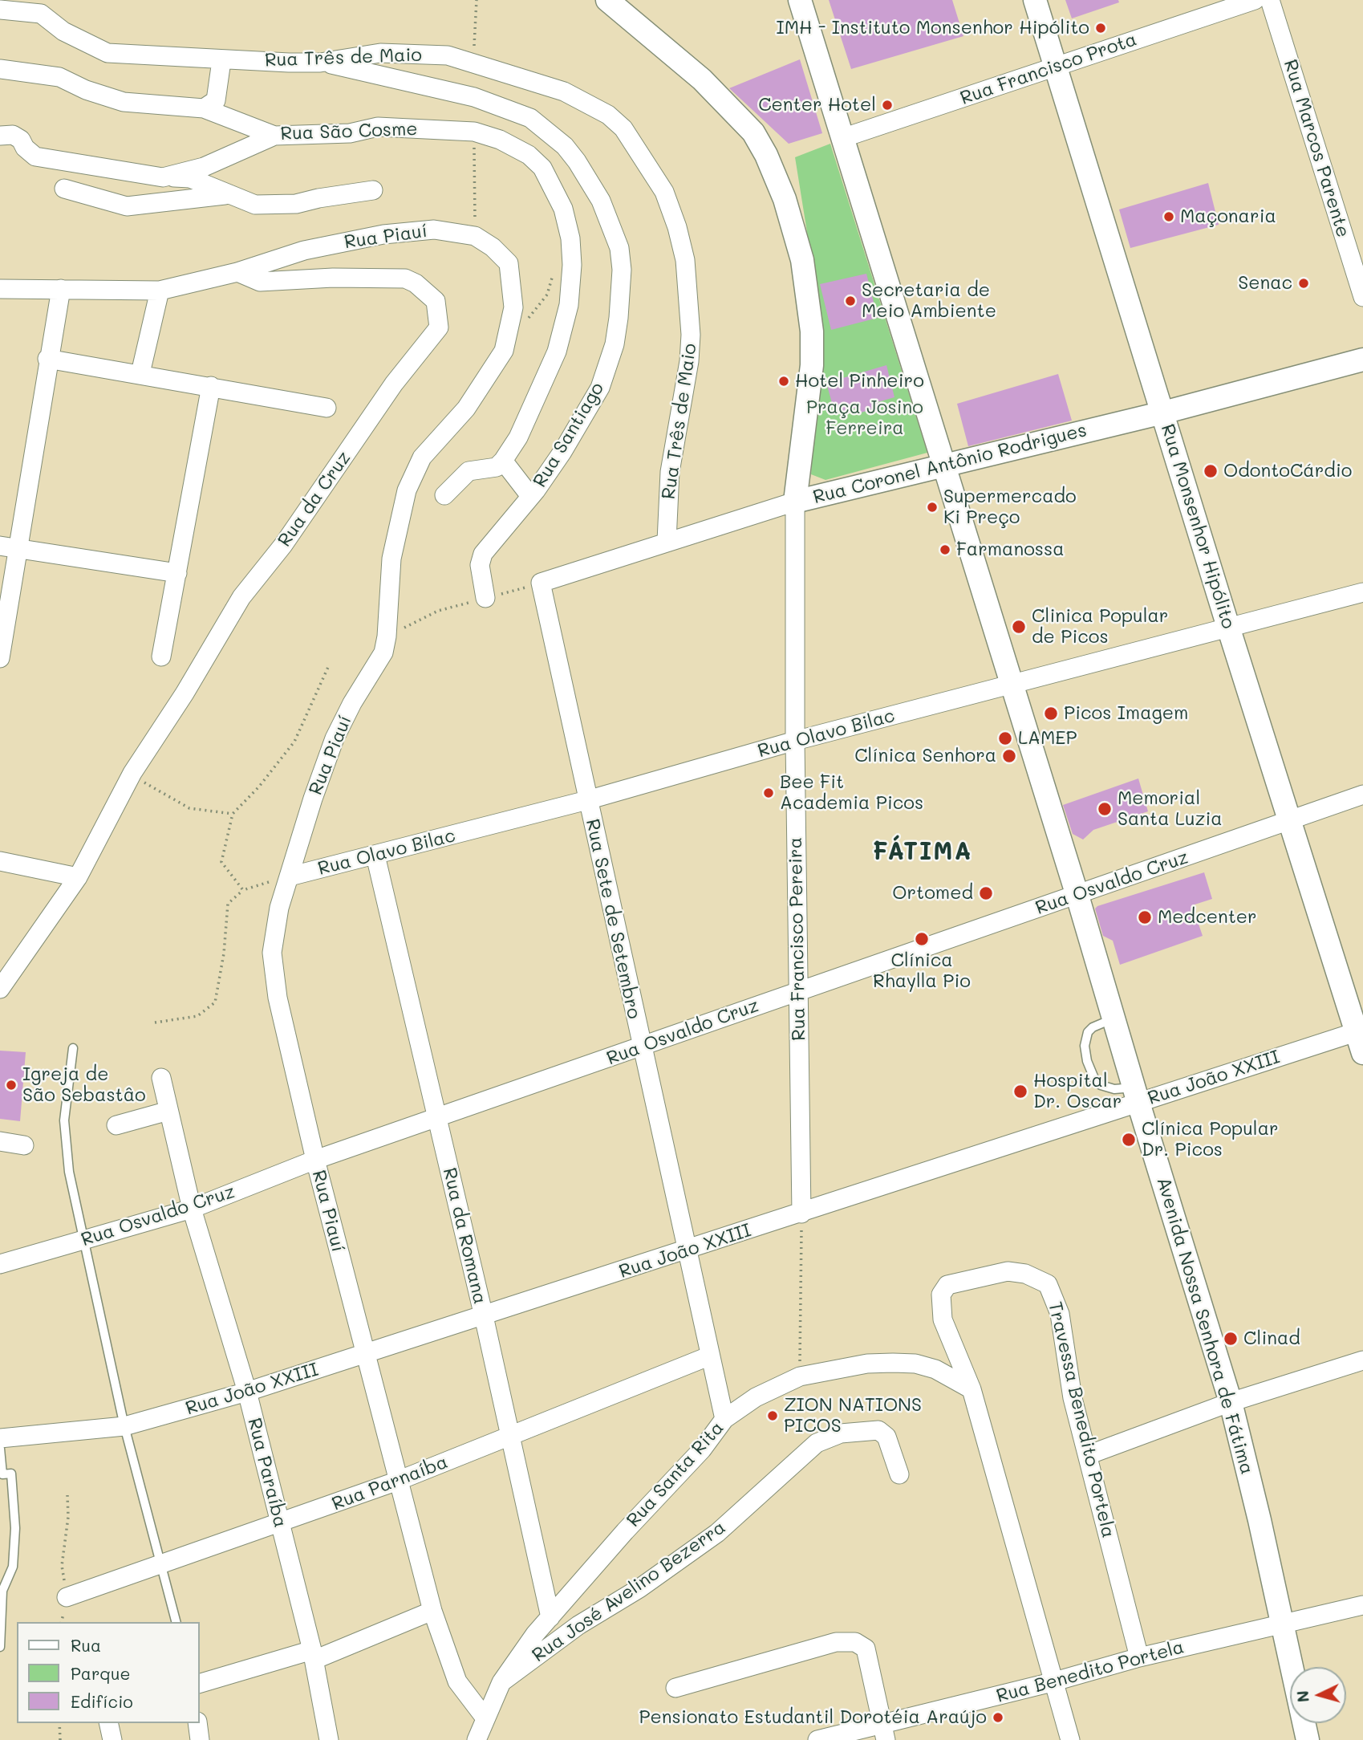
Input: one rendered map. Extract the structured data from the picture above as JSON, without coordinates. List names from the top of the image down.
{
  "streets": {
    "street": [
      "Rua Três de Maio",
      "Rua Francisco Prota",
      "Rua São Cosme",
      "Rua Marcos Parente",
      "Rua Piauí",
      "Rua Santiago",
      "Rua Coronel Antônio Rodrigues",
      "Rua da Cruz",
      "Rua Monsenhor Hipólito",
      "Rua Olavo Bilac",
      "Rua Osvaldo Cruz",
      "Rua Sete de Setembro",
      "Rua Francisco Pereira",
      "Rua João XXIII",
      "Rua da Romana",
      "Avenida Nossa Senhora de Fátima",
      "Travessa Benedito Portela",
      "Rua Paraíba",
      "Rua Santa Rita",
      "Rua Parnaíba",
      "Rua José Avelino Bezerra",
      "Rua Benedito Portela"
    ]
  },
  "crossings": [
    ["Rua Três de Maio", "Rua Santiago"],
    ["Rua Três de Maio", "Rua Coronel Antônio Rodrigues"],
    ["Rua Francisco Prota", "Rua Monsenhor Hipólito"],
    ["Rua Piauí", "Rua da Cruz"],
    ["Rua Piauí", "Rua Olavo Bilac"],
    ["Rua Piauí", "Rua Osvaldo Cruz"],
    ["Rua Piauí", "Rua João XXIII"],
    ["Rua Piauí", "Rua Parnaíba"],
    ["Rua Piauí", "Rua José Avelino Bezerra"],
    ["Rua Coronel Antônio Rodrigues", "Rua Monsenhor Hipólito"],
    ["Rua Coronel Antônio Rodrigues", "Rua Sete de Setembro"],
    ["Rua Coronel Antônio Rodrigues", "Rua Francisco Pereira"],
    ["Rua Coronel Antônio Rodrigues", "Avenida Nossa Senhora de Fátima"],
    ["Rua Monsenhor Hipólito", "Rua Olavo Bilac"],
    ["Rua Monsenhor Hipólito", "Rua Osvaldo Cruz"],
    ["Rua Monsenhor Hipólito", "Rua João XXIII"],
    ["Rua Olavo Bilac", "Rua Sete de Setembro"],
    ["Rua Olavo Bilac", "Rua Francisco Pereira"],
    ["Rua Olavo Bilac", "Rua da Romana"],
    ["Rua Olavo Bilac", "Avenida Nossa Senhora de Fátima"],
    ["Rua Osvaldo Cruz", "Rua Sete de Setembro"],
    ["Rua Osvaldo Cruz", "Rua Francisco Pereira"],
    ["Rua Osvaldo Cruz", "Rua da Romana"],
    ["Rua Osvaldo Cruz", "Avenida Nossa Senhora de Fátima"],
    ["Rua Osvaldo Cruz", "Rua Paraíba"],
    ["Rua Sete de Setembro", "Rua João XXIII"],
    ["Rua Sete de Setembro", "Rua Santa Rita"],
    ["Rua Sete de Setembro", "Rua Parnaíba"],
    ["Rua Francisco Pereira", "Rua João XXIII"],
    ["Rua João XXIII", "Rua da Romana"],
    ["Rua João XXIII", "Avenida Nossa Senhora de Fátima"],
    ["Rua João XXIII", "Rua Paraíba"],
    ["Rua da Romana", "Rua Santa Rita"],
    ["Rua da Romana", "Rua Parnaíba"],
    ["Avenida Nossa Senhora de Fátima", "Rua Benedito Portela"],
    ["Travessa Benedito Portela", "Rua Santa Rita"],
    ["Travessa Benedito Portela", "Rua Benedito Portela"],
    ["Rua Paraíba", "Rua Parnaíba"],
    ["Rua Santa Rita", "Rua José Avelino Bezerra"]
  ],
  "districts": ["FÁTIMA"],
  "parks": ["Praça Josino Ferreira"],
  "places": [
    "IMH - Instituto Monsenhor Hipólito",
    "Center Hotel",
    "Maçonaria",
    "Senac",
    "Secretaria de Meio Ambiente",
    "Hotel Pinheiro",
    "OdontoCárdio",
    "Supermercado Ki Preço",
    "Farmanossa",
    "Clinica Popular de Picos",
    "Picos Imagem",
    "LAMEP",
    "Clínica Senhora",
    "Bee Fit Academia Picos",
    "Memorial Santa Luzia",
    "Ortomed",
    "Medcenter",
    "Clínica Rhaylla Pio",
    "Igreja de São Sebastâo",
    "Hospital Dr. Oscar",
    "Clínica Popular Dr. Picos",
    "Clinad",
    "ZION NATIONS PICOS",
    "Pensionato Estudantil Dorotéia Araújo"
  ],
  "legend": ["Rua", "Parque", "Edifício"],
  "north": "left"
}
